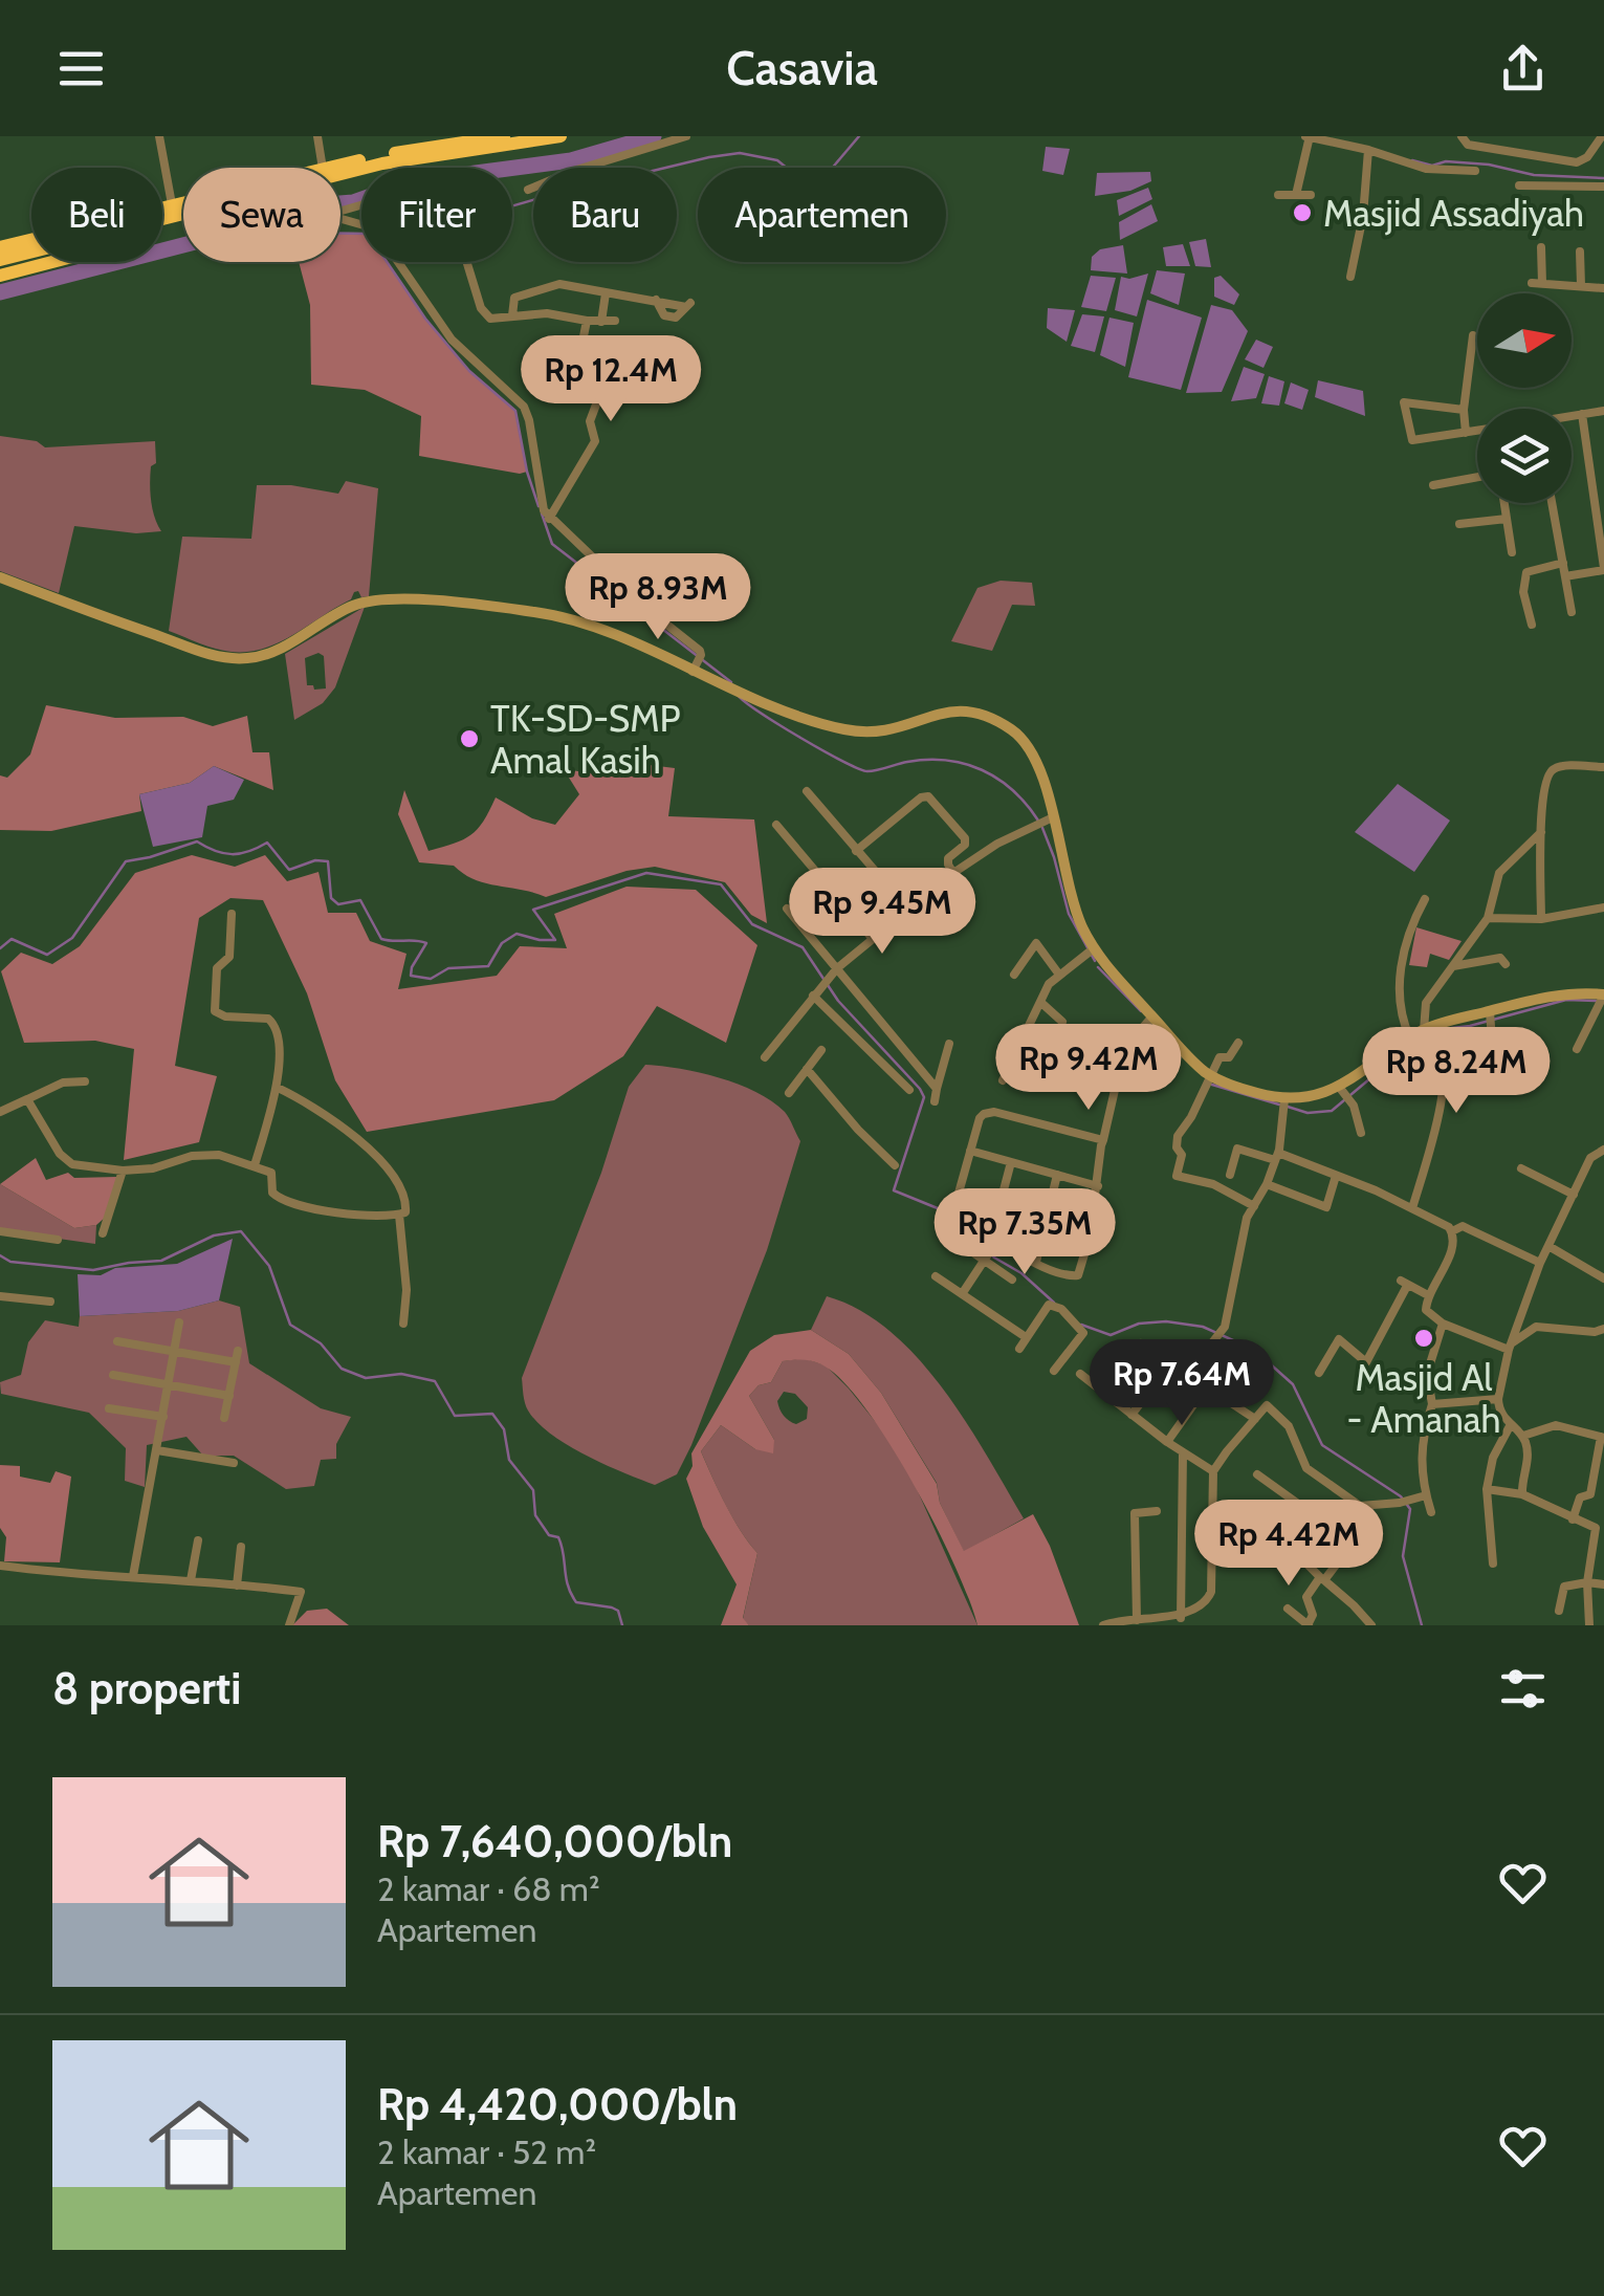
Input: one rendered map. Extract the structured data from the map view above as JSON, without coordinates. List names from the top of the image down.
{
  "places": ["Masjid Assadiyah", "TK-SD-SMP Amal Kasih", "Masjid Al - Amanah"],
  "north": "right",
  "page": {
    "header": "Casavia",
    "chip": [
      "Beli",
      "Sewa",
      "Filter",
      "Baru",
      "Apartemen"
    ],
    "price": [
      "Rp 12.4M",
      "Rp 8.93M",
      "Rp 9.45M",
      "Rp 9.42M",
      "Rp 8.24M",
      "Rp 7.35M",
      "Rp 7.64M",
      "Rp 4.42M"
    ],
    "heading": "8 properti",
    "list": [
      {
        "name": "Rp 7,640,000/bln",
        "note": "2 kamar · 68 m² · Apartemen"
      },
      {
        "name": "Rp 4,420,000/bln",
        "note": "2 kamar · 52 m² · Apartemen"
      }
    ]
  }
}
